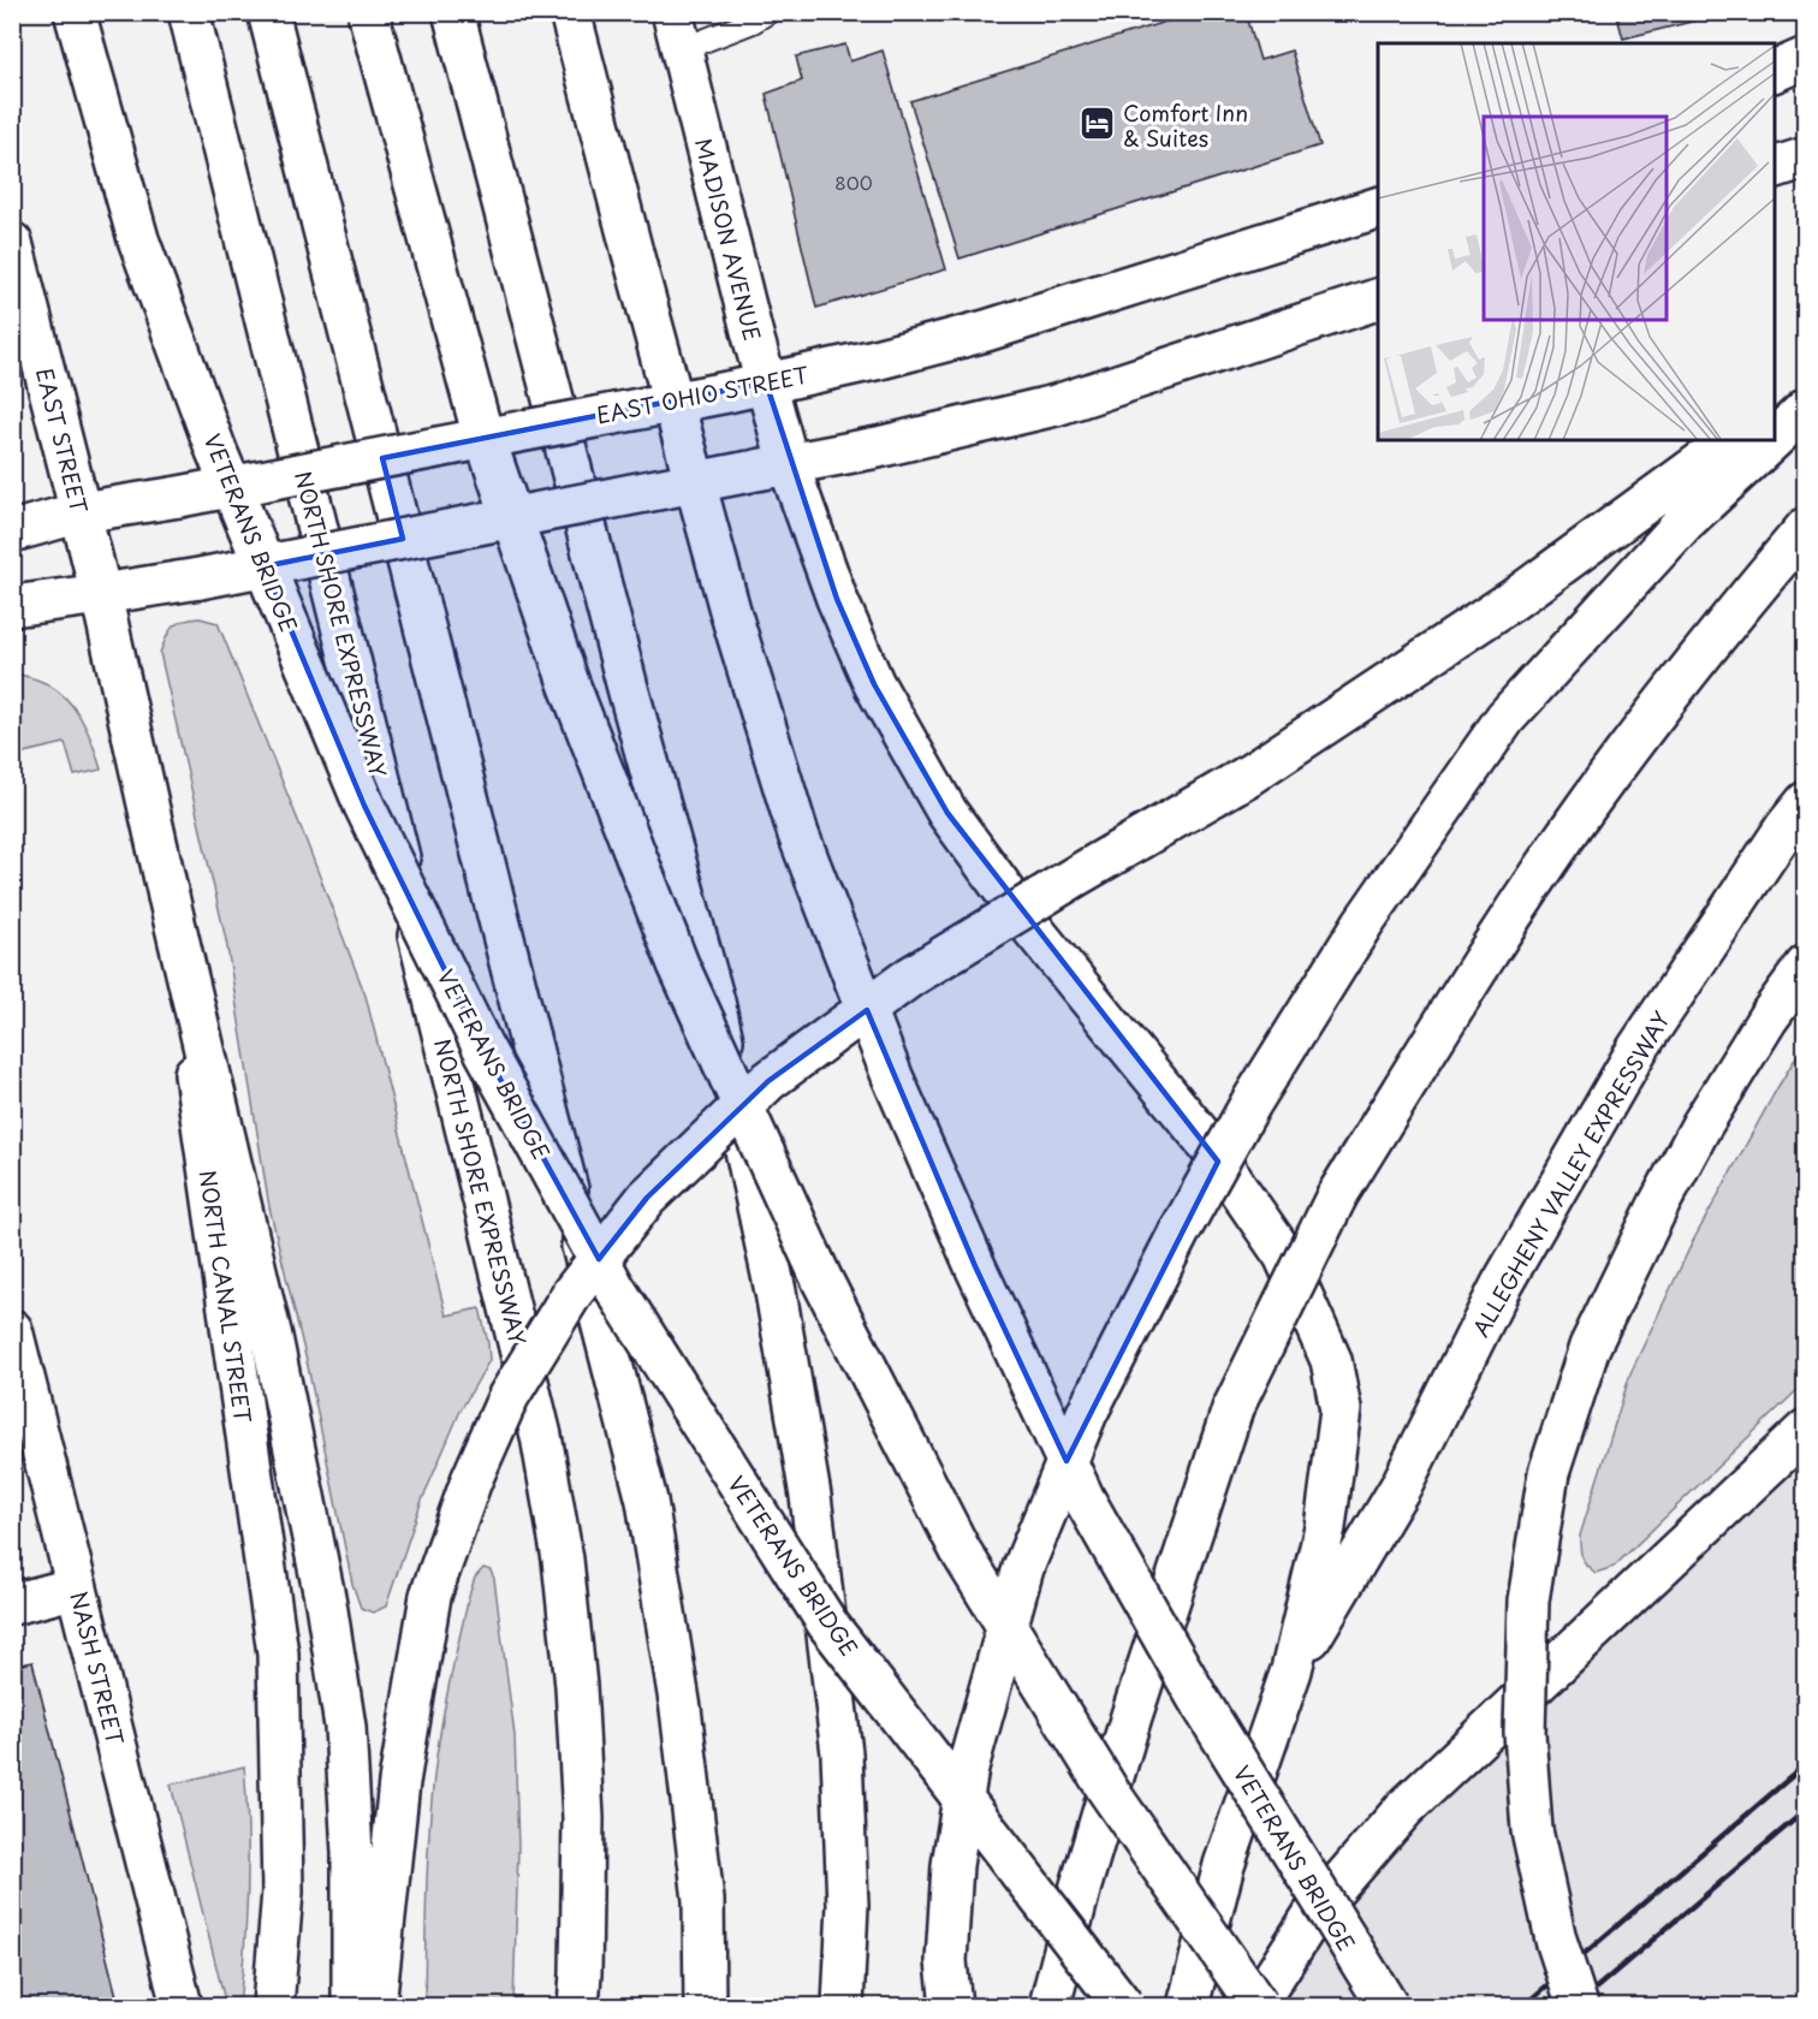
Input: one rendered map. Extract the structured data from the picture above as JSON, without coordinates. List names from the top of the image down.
{
  "streets": {
    "main road": [
      "MADISON AVENUE",
      "EAST OHIO STREET",
      "EAST STREET",
      "VETERANS BRIDGE",
      "NORTH SHORE EXPRESSWAY",
      "ALLEGHENY VALLEY EXPRESSWAY",
      "NORTH CANAL STREET",
      "NASH STREET"
    ]
  },
  "crossings": [
    ["MADISON AVENUE", "EAST OHIO STREET"],
    ["MADISON AVENUE", "ALLEGHENY VALLEY EXPRESSWAY"],
    ["EAST OHIO STREET", "EAST STREET"],
    ["EAST STREET", "NORTH CANAL STREET"]
  ],
  "places": {
    "hotel": ["Comfort Inn & Suites"]
  },
  "house_numbers": ["800"]
}
